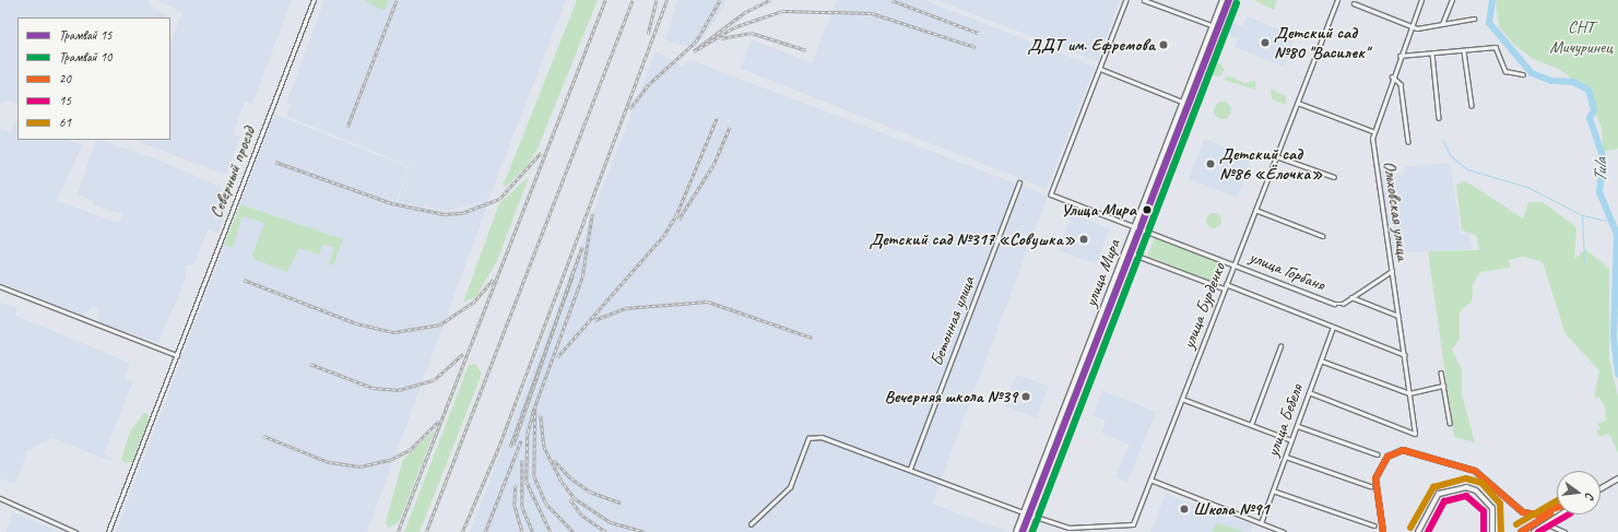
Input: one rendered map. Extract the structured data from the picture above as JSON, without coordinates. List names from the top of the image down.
{
  "streets": {
    "street": [
      "Северный проезд",
      "Ольховская улица",
      "улица Горбаня",
      "улица Мира",
      "улица Бурденко",
      "Бетонная улица",
      "улица Бебеля"
    ]
  },
  "crossings": [
    ["Ольховская улица", "улица Горбаня"],
    ["Ольховская улица", "улица Бебеля"],
    ["улица Горбаня", "улица Мира"],
    ["улица Горбаня", "улица Бурденко"],
    ["улица Горбаня", "улица Бебеля"],
    ["улица Мира", "улица Бурденко"]
  ],
  "water": ["Tula"],
  "parks": ["СНТ Мичуринец"],
  "places": [
    "Детский сад №80 \"Василек\"",
    "ДДТ им. Ефремова",
    "Детский сад №86 «Ёлочка»",
    "Улица Мира",
    "Детский сад №317 «Совушка»",
    "Вечерняя школа №39",
    "Школа №91"
  ],
  "lines": [
    "tram line 15",
    "tram line 10",
    "transit line 20",
    "transit line 61",
    "transit line 15"
  ],
  "legend": [
    "Трамвай 15",
    "Трамвай 10",
    "20",
    "15",
    "61"
  ],
  "north": "right"
}
